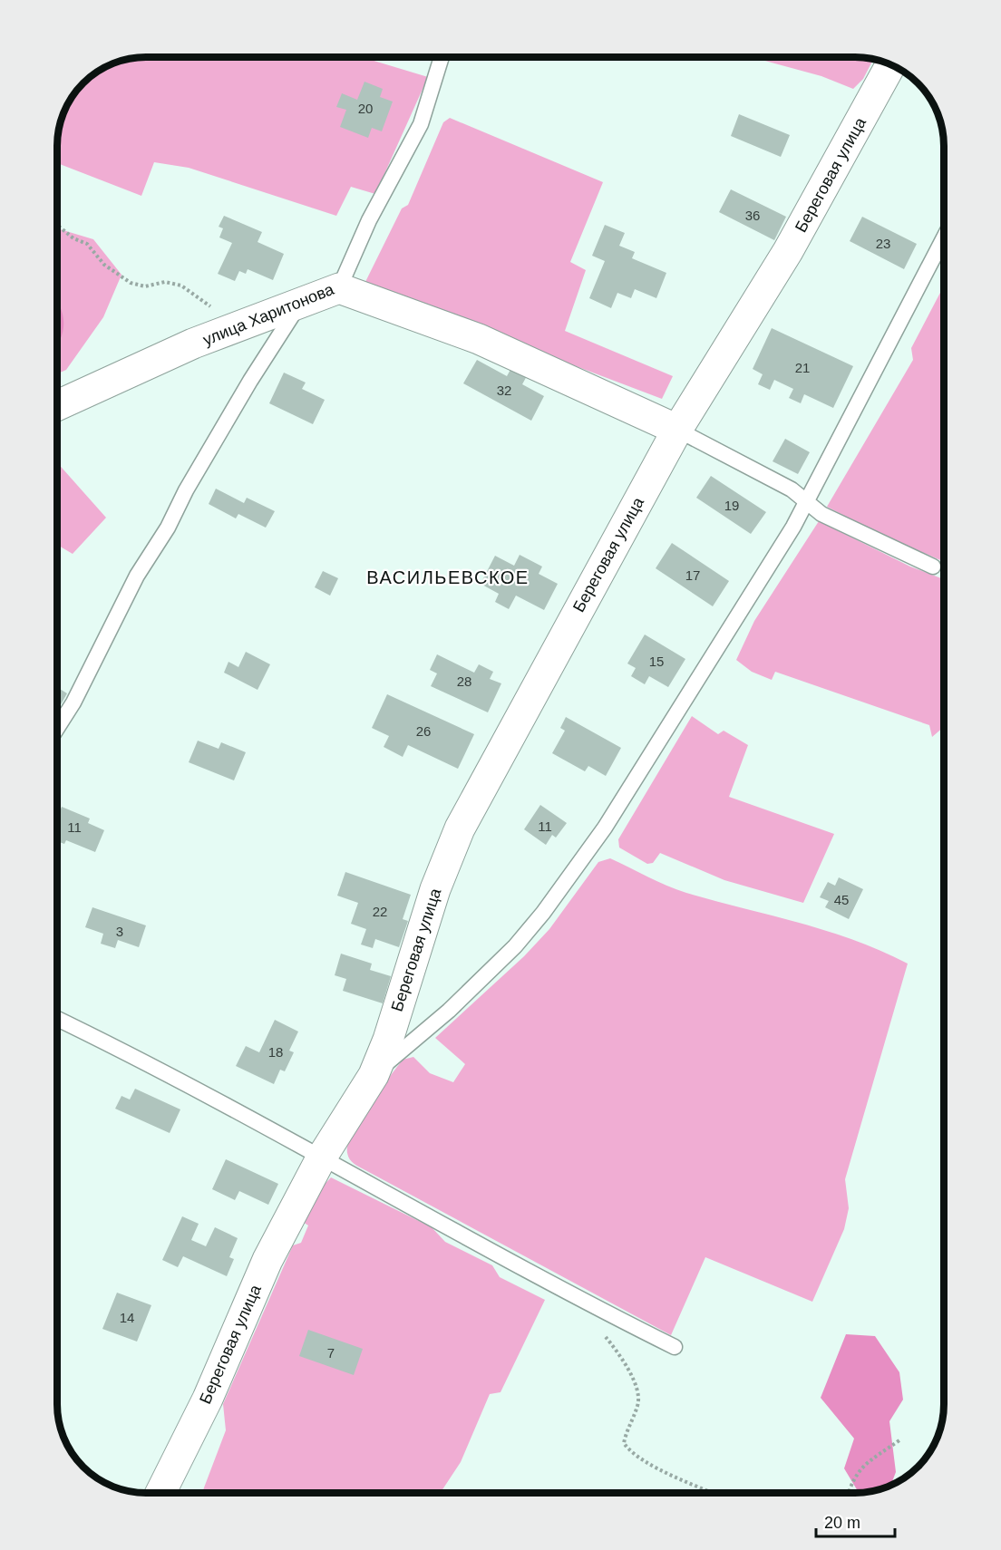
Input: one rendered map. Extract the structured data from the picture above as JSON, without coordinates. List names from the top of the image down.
{
  "streets": {
    "street": ["Береговая улица", "улица Харитонова"]
  },
  "districts": ["ВАСИЛЬЕВСКОЕ"],
  "house_numbers": [
    "20",
    "36",
    "23",
    "21",
    "32",
    "19",
    "17",
    "15",
    "28",
    "26",
    "11",
    "11",
    "45",
    "22",
    "3",
    "18",
    "14",
    "7"
  ],
  "scale_bar": "20 m"
}
